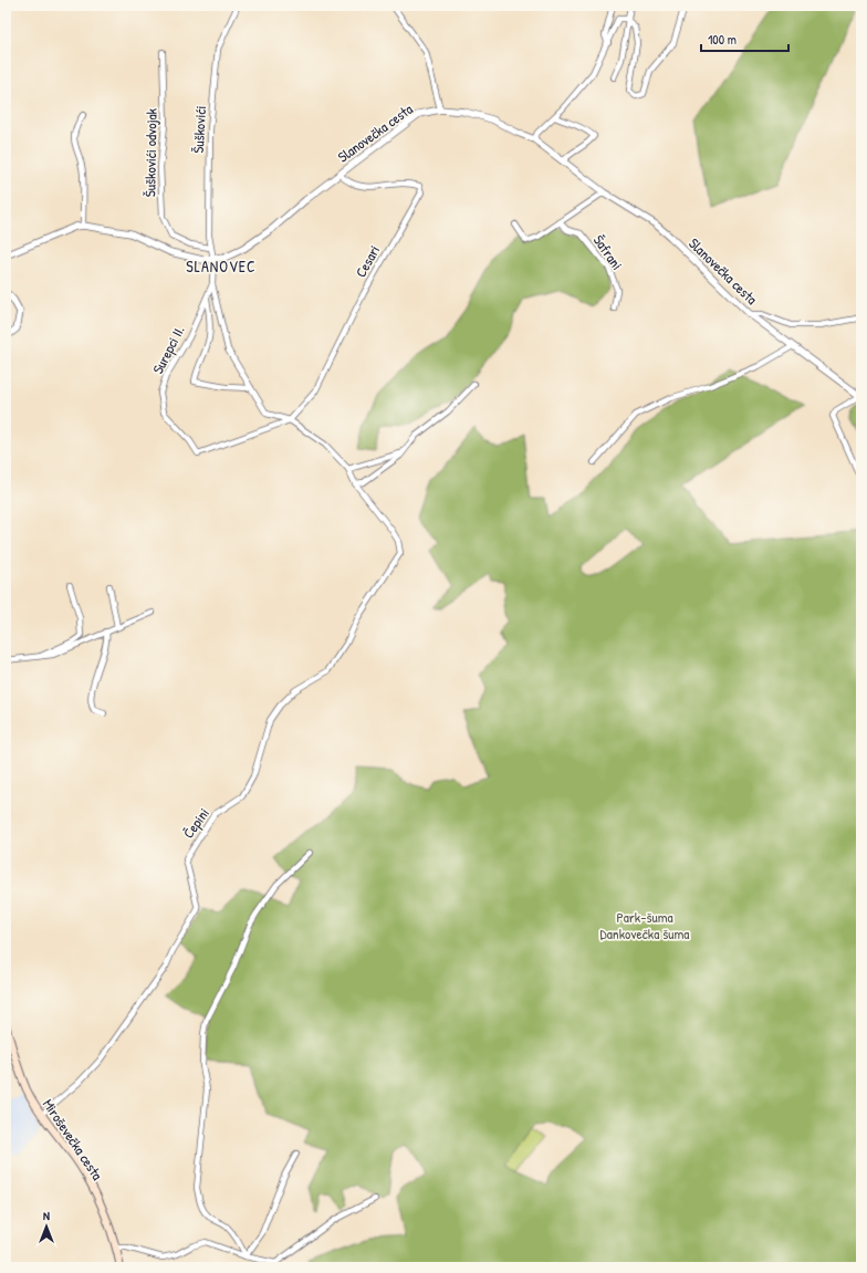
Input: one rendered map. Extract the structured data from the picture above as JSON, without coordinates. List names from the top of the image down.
{
  "streets": {
    "main road": ["Miroševečka cesta"],
    "street": [
      "Šuškovići",
      "Slanovečka cesta",
      "Šuškovići odvojak",
      "Šafrani",
      "Cesari",
      "Surepci II.",
      "Čepini"
    ]
  },
  "crossings": [
    ["Šuškovići", "Slanovečka cesta"],
    ["Šuškovići", "Šuškovići odvojak"],
    ["Slanovečka cesta", "Cesari"],
    ["Cesari", "Surepci II."],
    ["Čepini", "Miroševečka cesta"]
  ],
  "districts": ["SLANOVEC"],
  "parks": ["Park-šuma Dankovečka šuma"],
  "scale_bar": "100 m",
  "north": "top"
}
